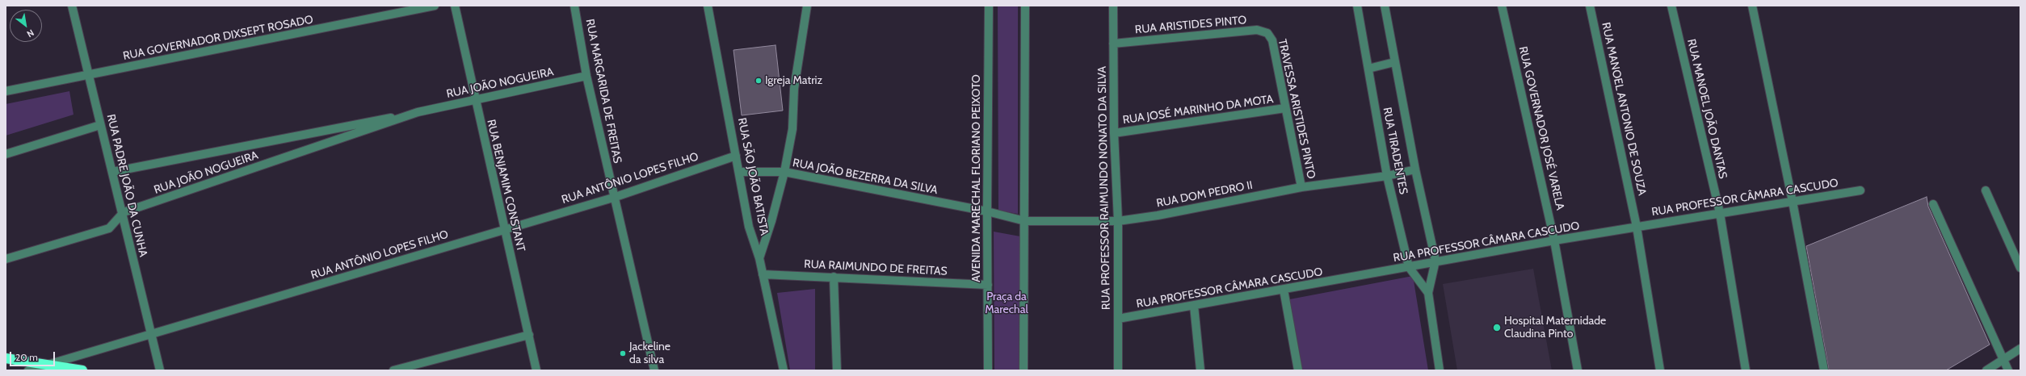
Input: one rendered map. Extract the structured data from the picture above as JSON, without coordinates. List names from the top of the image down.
{
  "streets": {
    "street": [
      "RUA ARISTIDES PINTO",
      "RUA GOVERNADOR DIXSEPT ROSADO",
      "RUA JOÃO NOGUEIRA",
      "RUA MARGARIDA DE FREITAS",
      "TRAVESSA ARISTIDES PINTO",
      "RUA MANOEL ANTONIO DE SOUZA",
      "RUA MANOEL JOÃO DANTAS",
      "RUA JOSÉ MARINHO DA MOTA",
      "RUA GOVERNADOR JOSÉ VARELA",
      "RUA TIRADENTES",
      "RUA SÃO JOÃO BATISTA",
      "RUA JOÃO BEZERRA DA SILVA",
      "RUA ANTÔNIO LOPES FILHO",
      "AVENIDA MARECHAL FLORIANO PEIXOTO",
      "RUA PADRE JOÃO DA CUNHA",
      "RUA BENJAMIM CONSTANT",
      "RUA PROFESSOR RAIMUNDO NONATO DA SILVA",
      "RUA DOM PEDRO II",
      "RUA PROFESSOR CÂMARA CASCUDO",
      "RUA RAIMUNDO DE FREITAS"
    ]
  },
  "crossings": [
    ["RUA ARISTIDES PINTO", "TRAVESSA ARISTIDES PINTO"],
    ["RUA ARISTIDES PINTO", "RUA PROFESSOR RAIMUNDO NONATO DA SILVA"],
    ["RUA GOVERNADOR DIXSEPT ROSADO", "RUA PADRE JOÃO DA CUNHA"],
    ["RUA JOÃO NOGUEIRA", "RUA MARGARIDA DE FREITAS"],
    ["RUA JOÃO NOGUEIRA", "RUA PADRE JOÃO DA CUNHA"],
    ["RUA JOÃO NOGUEIRA", "RUA BENJAMIM CONSTANT"],
    ["RUA MARGARIDA DE FREITAS", "RUA ANTÔNIO LOPES FILHO"],
    ["TRAVESSA ARISTIDES PINTO", "RUA JOSÉ MARINHO DA MOTA"],
    ["TRAVESSA ARISTIDES PINTO", "RUA DOM PEDRO II"],
    ["RUA MANOEL ANTONIO DE SOUZA", "RUA PROFESSOR CÂMARA CASCUDO"],
    ["RUA MANOEL JOÃO DANTAS", "RUA PROFESSOR CÂMARA CASCUDO"],
    ["RUA JOSÉ MARINHO DA MOTA", "RUA PROFESSOR RAIMUNDO NONATO DA SILVA"],
    ["RUA GOVERNADOR JOSÉ VARELA", "RUA PROFESSOR CÂMARA CASCUDO"],
    ["RUA TIRADENTES", "RUA DOM PEDRO II"],
    ["RUA TIRADENTES", "RUA PROFESSOR CÂMARA CASCUDO"],
    ["RUA SÃO JOÃO BATISTA", "RUA JOÃO BEZERRA DA SILVA"],
    ["RUA SÃO JOÃO BATISTA", "RUA ANTÔNIO LOPES FILHO"],
    ["RUA SÃO JOÃO BATISTA", "RUA RAIMUNDO DE FREITAS"],
    ["RUA JOÃO BEZERRA DA SILVA", "AVENIDA MARECHAL FLORIANO PEIXOTO"],
    ["RUA JOÃO BEZERRA DA SILVA", "RUA DOM PEDRO II"],
    ["RUA ANTÔNIO LOPES FILHO", "RUA PADRE JOÃO DA CUNHA"],
    ["RUA ANTÔNIO LOPES FILHO", "RUA BENJAMIM CONSTANT"],
    ["AVENIDA MARECHAL FLORIANO PEIXOTO", "RUA RAIMUNDO DE FREITAS"],
    ["RUA PROFESSOR RAIMUNDO NONATO DA SILVA", "RUA DOM PEDRO II"],
    ["RUA PROFESSOR RAIMUNDO NONATO DA SILVA", "RUA PROFESSOR CÂMARA CASCUDO"]
  ],
  "parks": ["Praça da Marechal"],
  "places": ["Igreja Matriz", "Hospital Maternidade Claudina Pinto", "Jackeline da silva"],
  "scale_bar": "20 m",
  "north": "bottom right"
}
